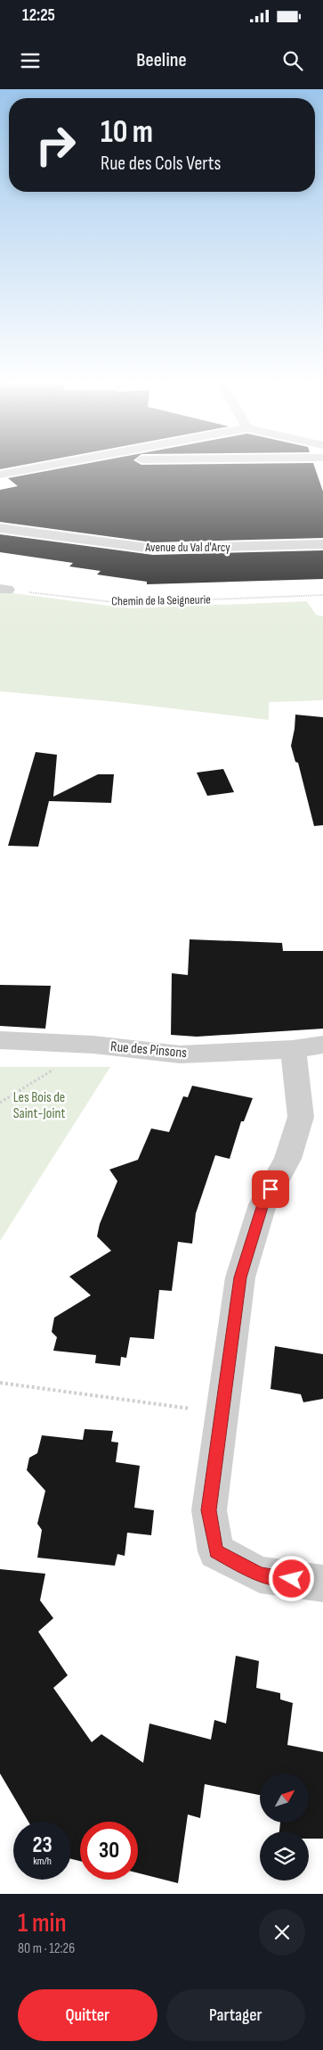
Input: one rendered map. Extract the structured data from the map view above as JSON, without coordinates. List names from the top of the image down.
{
  "streets": {
    "street": ["Avenue du Val d'Arcy", "Rue des Pinsons"],
    "path": ["Chemin de la Seigneurie"]
  },
  "parks": ["Les Bois de Saint-Joint"],
  "north": "top right",
  "page": {
    "status": "12:25",
    "header": "Beeline",
    "turn": ["10 m", "Rue des Cols Verts"],
    "speed": "23 km/h",
    "limit": "30",
    "heading": ["1 min", "80 m · 12:26"],
    "buttons": ["Quitter", "Partager"]
  }
}
